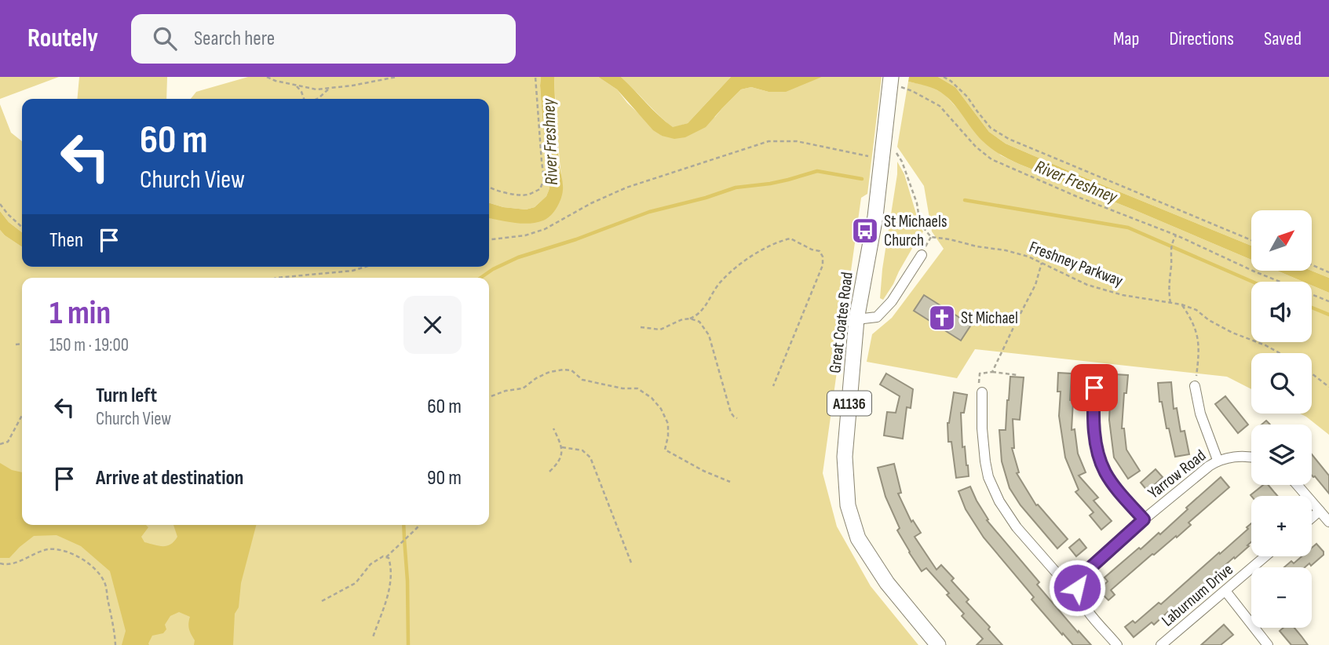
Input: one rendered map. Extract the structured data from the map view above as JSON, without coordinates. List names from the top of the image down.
{
  "streets": {
    "main road": ["Great Coates Road", "A1136"],
    "street": ["Yarrow Road", "Laburnum Drive"],
    "path": ["Freshney Parkway"]
  },
  "crossings": [
    ["Freshney Parkway", "Great Coates Road"]
  ],
  "water": ["River Freshney"],
  "places": {
    "bus stop": ["St Michaels Church"],
    "church": ["St Michael"]
  },
  "north": "top right",
  "page": {
    "header": "Routely",
    "search": "Search here",
    "nav": ["Map", "Directions", "Saved"],
    "turn": ["60 m", "Church View"],
    "map_buttons": ["+", "−"],
    "then": "Then",
    "heading": ["1 min", "150 m · 19:00"],
    "list": [
      {
        "name": "Turn left",
        "note": "Church View",
        "value": "60 m"
      },
      {
        "name": "Arrive at destination",
        "value": "90 m"
      }
    ]
  }
}
